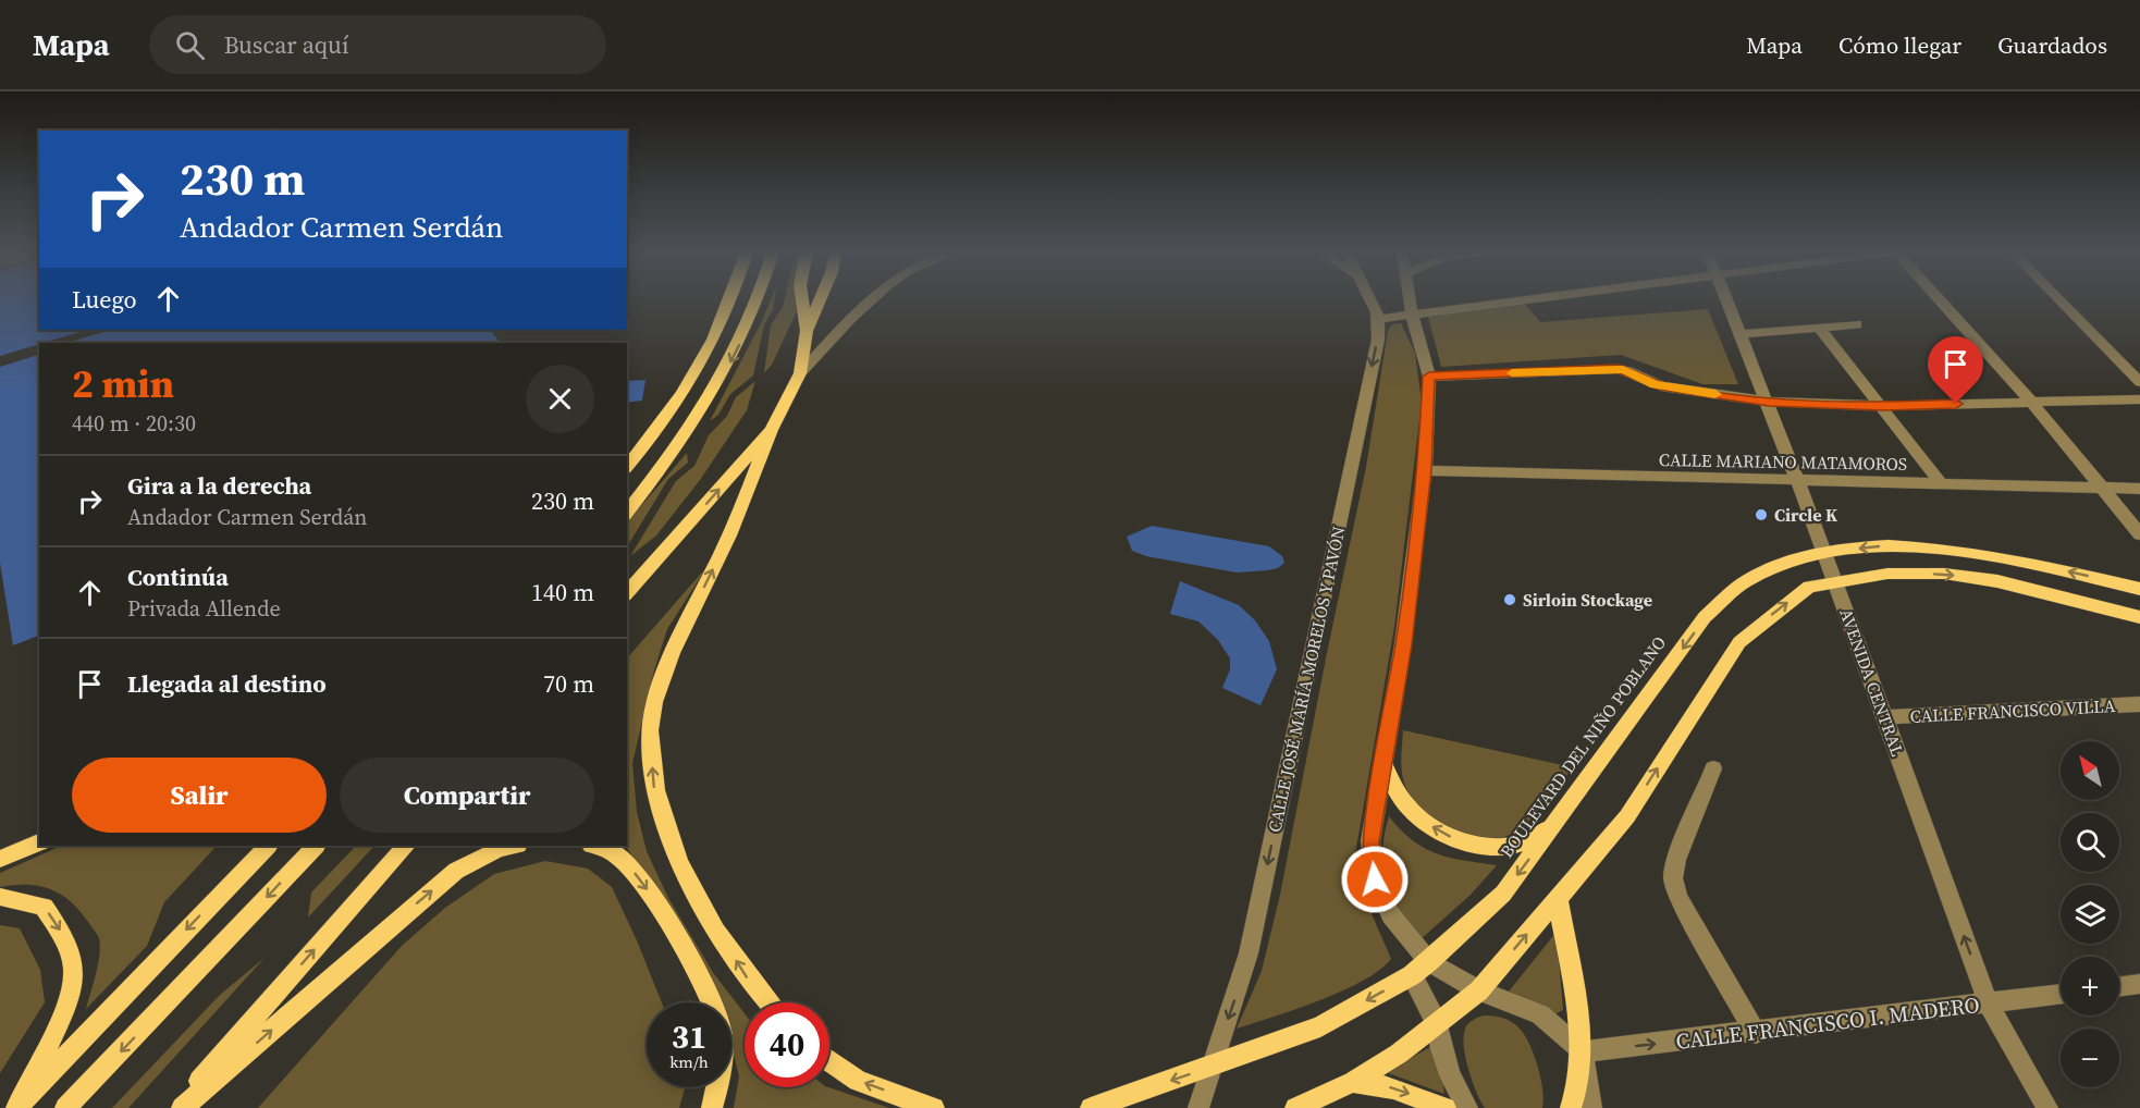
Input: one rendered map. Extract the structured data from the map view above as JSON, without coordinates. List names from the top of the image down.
{
  "streets": {
    "main road": ["BOULEVARD DEL NIÑO POBLANO"],
    "street": [
      "CALLE MARIANO MATAMOROS",
      "CALLE JOSÉ MARÍA MORELOS Y PAVÓN",
      "AVENIDA CENTRAL",
      "CALLE FRANCISCO VILLA",
      "CALLE FRANCISCO I. MADERO"
    ]
  },
  "crossings": [
    ["CALLE MARIANO MATAMOROS", "AVENIDA CENTRAL"],
    ["CALLE JOSÉ MARÍA MORELOS Y PAVÓN", "BOULEVARD DEL NIÑO POBLANO"],
    ["AVENIDA CENTRAL", "CALLE FRANCISCO VILLA"],
    ["AVENIDA CENTRAL", "BOULEVARD DEL NIÑO POBLANO"],
    ["AVENIDA CENTRAL", "CALLE FRANCISCO I. MADERO"]
  ],
  "one_way": ["AVENIDA CENTRAL", "CALLE FRANCISCO I. MADERO"],
  "places": ["Circle K", "Sirloin Stockage"],
  "north": "top left",
  "page": {
    "header": "Mapa",
    "search": "Buscar aquí",
    "nav": ["Mapa", "Cómo llegar", "Guardados"],
    "turn": ["230 m", "Andador Carmen Serdán"],
    "then": "Luego",
    "heading": ["2 min", "440 m · 20:30"],
    "list": [
      {
        "name": "Gira a la derecha",
        "note": "Andador Carmen Serdán",
        "value": "230 m"
      },
      {
        "name": "Continúa",
        "note": "Privada Allende",
        "value": "140 m"
      },
      {
        "name": "Llegada al destino",
        "value": "70 m"
      }
    ],
    "map_buttons": ["+", "−"],
    "buttons": ["Salir", "Compartir"],
    "speed": "31 km/h",
    "limit": "40"
  }
}
